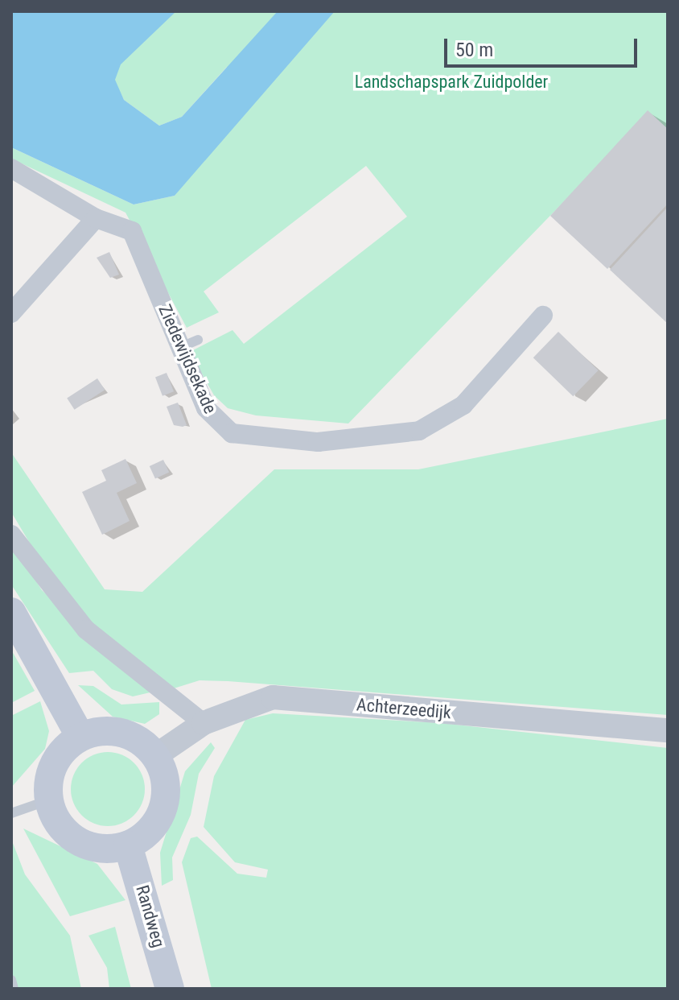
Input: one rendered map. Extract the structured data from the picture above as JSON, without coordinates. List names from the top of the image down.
{
  "streets": {
    "main road": ["Randweg"],
    "street": ["Ziedewijdsekade", "Achterzeedijk"]
  },
  "crossings": [
    ["Achterzeedijk", "Randweg"]
  ],
  "parks": ["Landschapspark Zuidpolder"],
  "scale_bar": "50 m"
}
